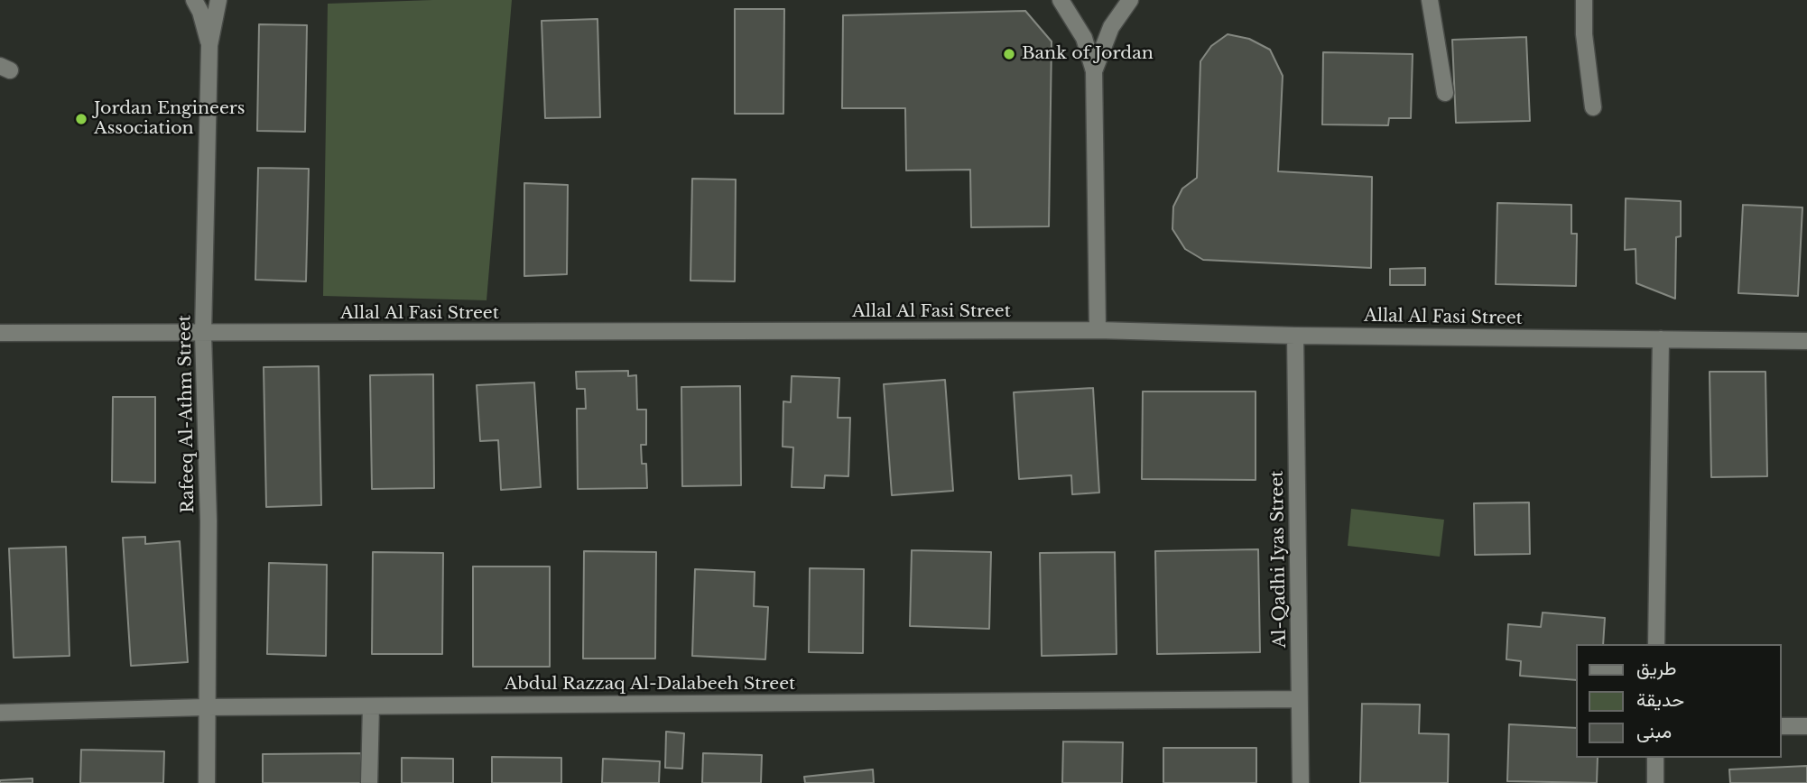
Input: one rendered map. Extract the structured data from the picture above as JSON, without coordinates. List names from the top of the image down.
{
  "streets": {
    "street": [
      "Allal Al Fasi Street",
      "Rafeeq Al-Athm Street",
      "Al-Qadhi Iyas Street",
      "Abdul Razzaq Al-Dalabeeh Street"
    ]
  },
  "crossings": [
    ["Allal Al Fasi Street", "Rafeeq Al-Athm Street"],
    ["Allal Al Fasi Street", "Al-Qadhi Iyas Street"],
    ["Rafeeq Al-Athm Street", "Abdul Razzaq Al-Dalabeeh Street"],
    ["Al-Qadhi Iyas Street", "Abdul Razzaq Al-Dalabeeh Street"]
  ],
  "places": ["Bank of Jordan", "Jordan Engineers Association"],
  "legend": ["طريق", "حديقة", "مبنى"]
}
